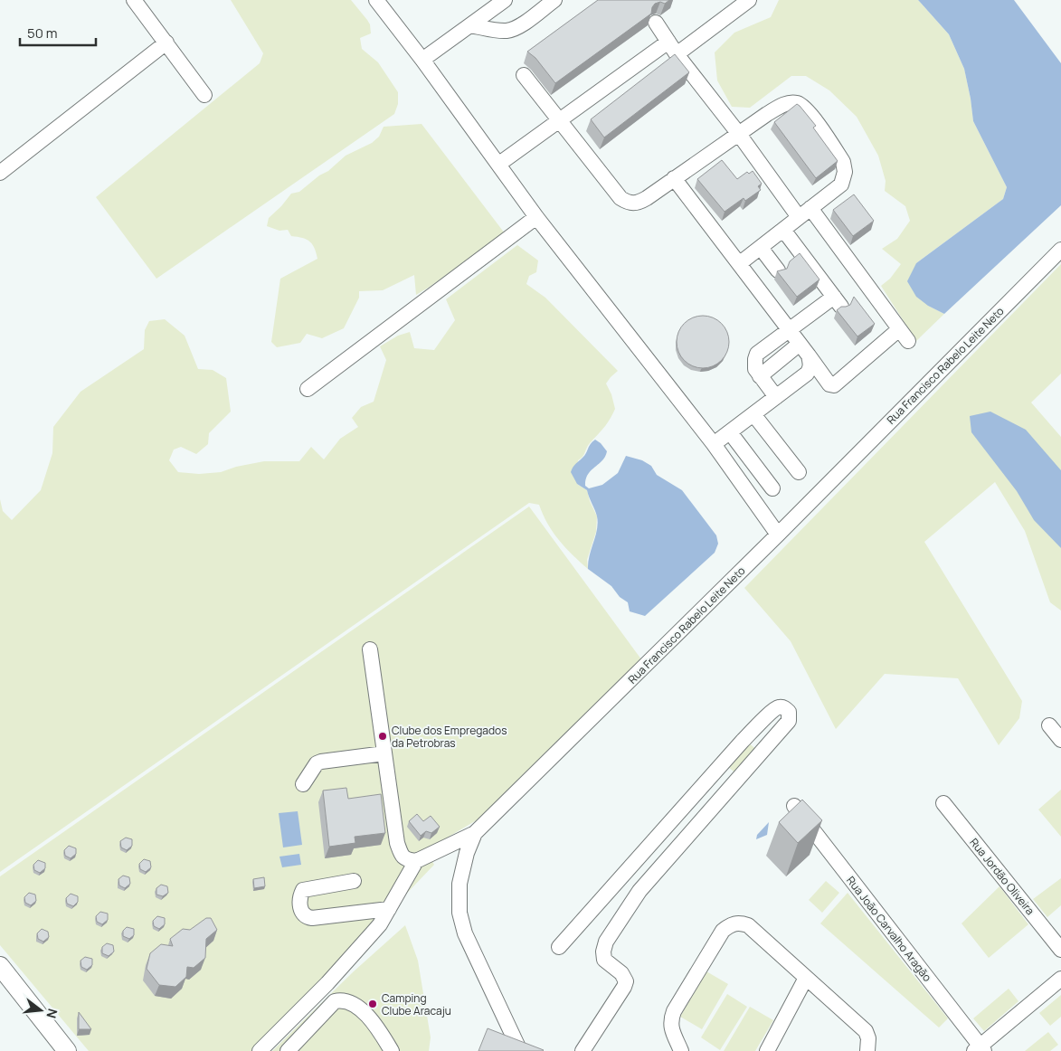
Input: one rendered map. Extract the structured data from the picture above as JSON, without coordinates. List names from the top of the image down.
{
  "streets": {
    "street": ["Rua Francisco Rabelo Leite Neto", "Rua Jordão Oliveira", "Rua João Carvalho Aragão"]
  },
  "places": ["Clube dos Empregados da Petrobras", "Camping Clube Aracaju"],
  "scale_bar": "50 m",
  "north": "right"
}
